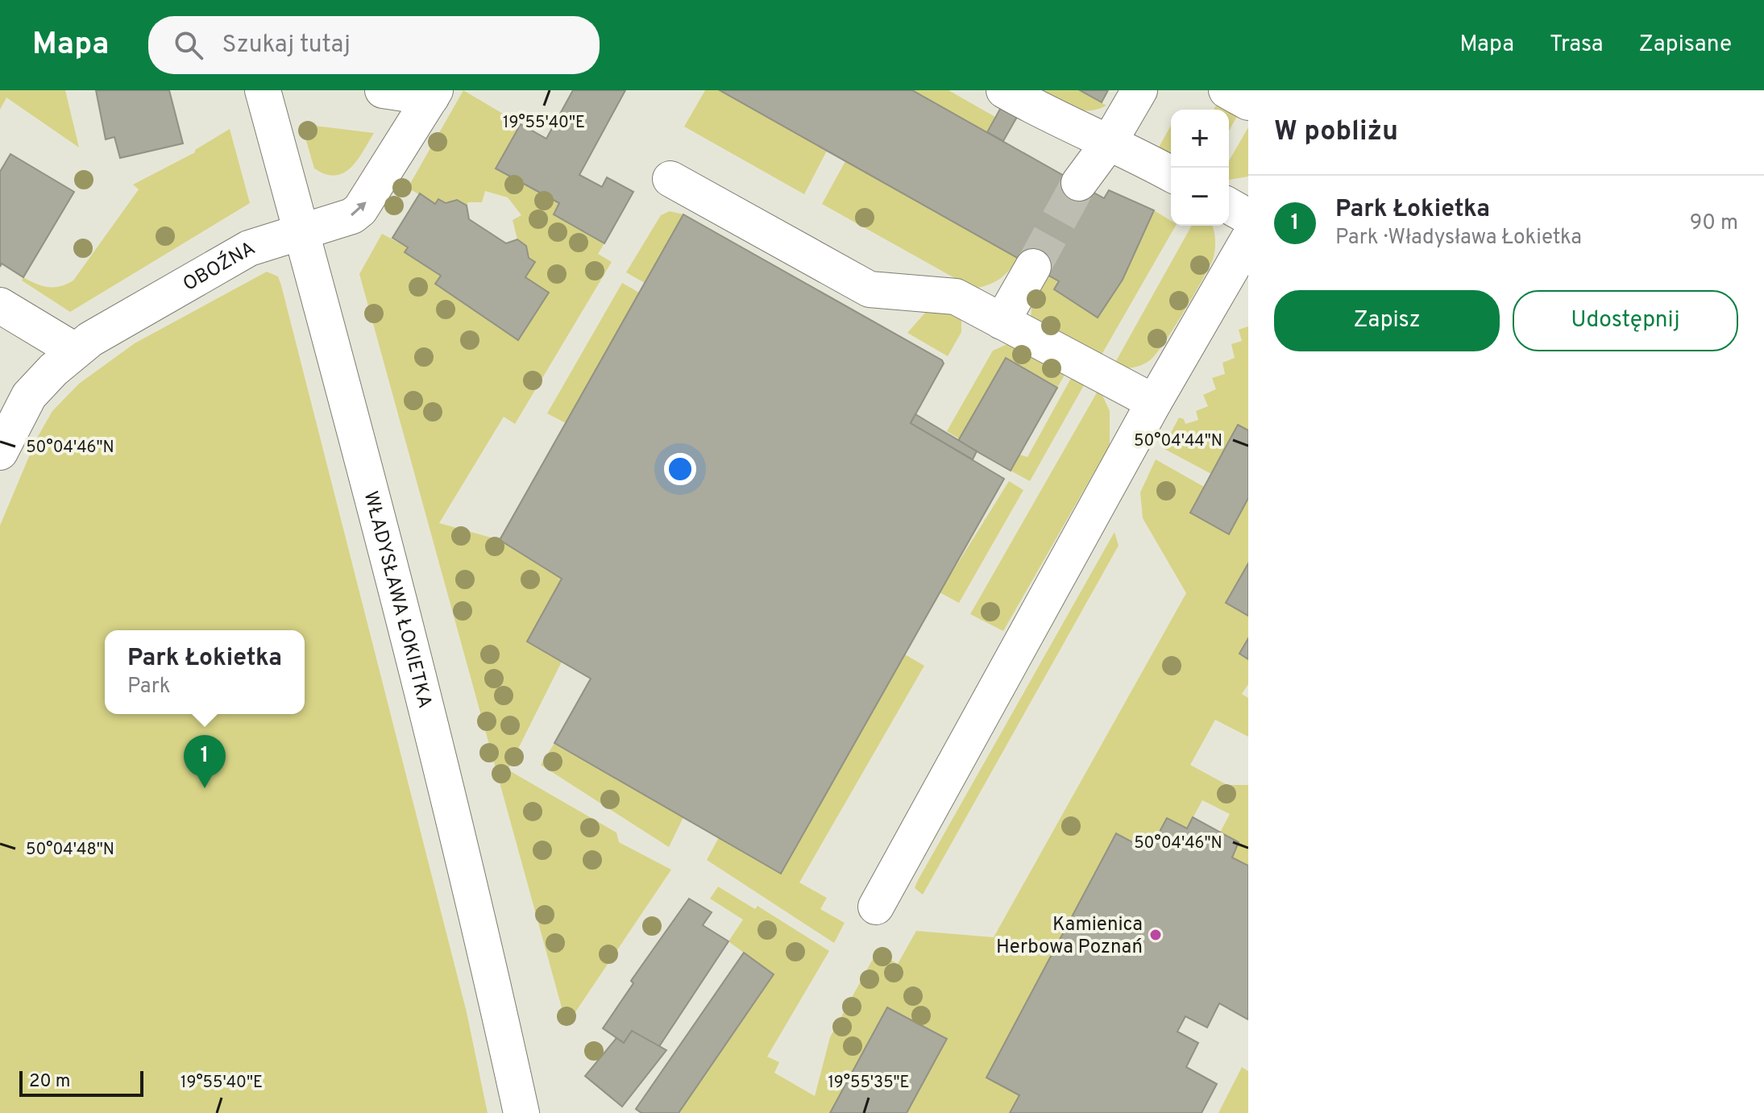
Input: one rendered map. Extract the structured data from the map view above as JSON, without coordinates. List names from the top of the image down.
{
  "streets": {
    "street": ["OBOŹNA", "WŁADYSŁAWA ŁOKIETKA"]
  },
  "crossings": [
    ["OBOŹNA", "WŁADYSŁAWA ŁOKIETKA"]
  ],
  "places": ["Kamienica Herbowa Poznań"],
  "scale_bar": "20 m",
  "page": {
    "header": "Mapa",
    "search": "Szukaj tutaj",
    "nav": ["Mapa", "Trasa", "Zapisane"],
    "heading": "W pobliżu",
    "map_buttons": ["+", "−"],
    "list": [
      {
        "mark": "1",
        "name": "Park Łokietka",
        "note": "Park · Władysława Łokietka",
        "value": "90 m"
      }
    ],
    "buttons": ["Zapisz", "Udostępnij"],
    "popup": ["Park Łokietka", "Park"],
    "pins": "1",
    "scale": "20 m"
  },
  "coordinates": [
    "19°55'40\"E",
    "50°04'44\"N",
    "50°04'46\"N",
    "50°04'48\"N",
    "19°55'35\"E"
  ]
}
